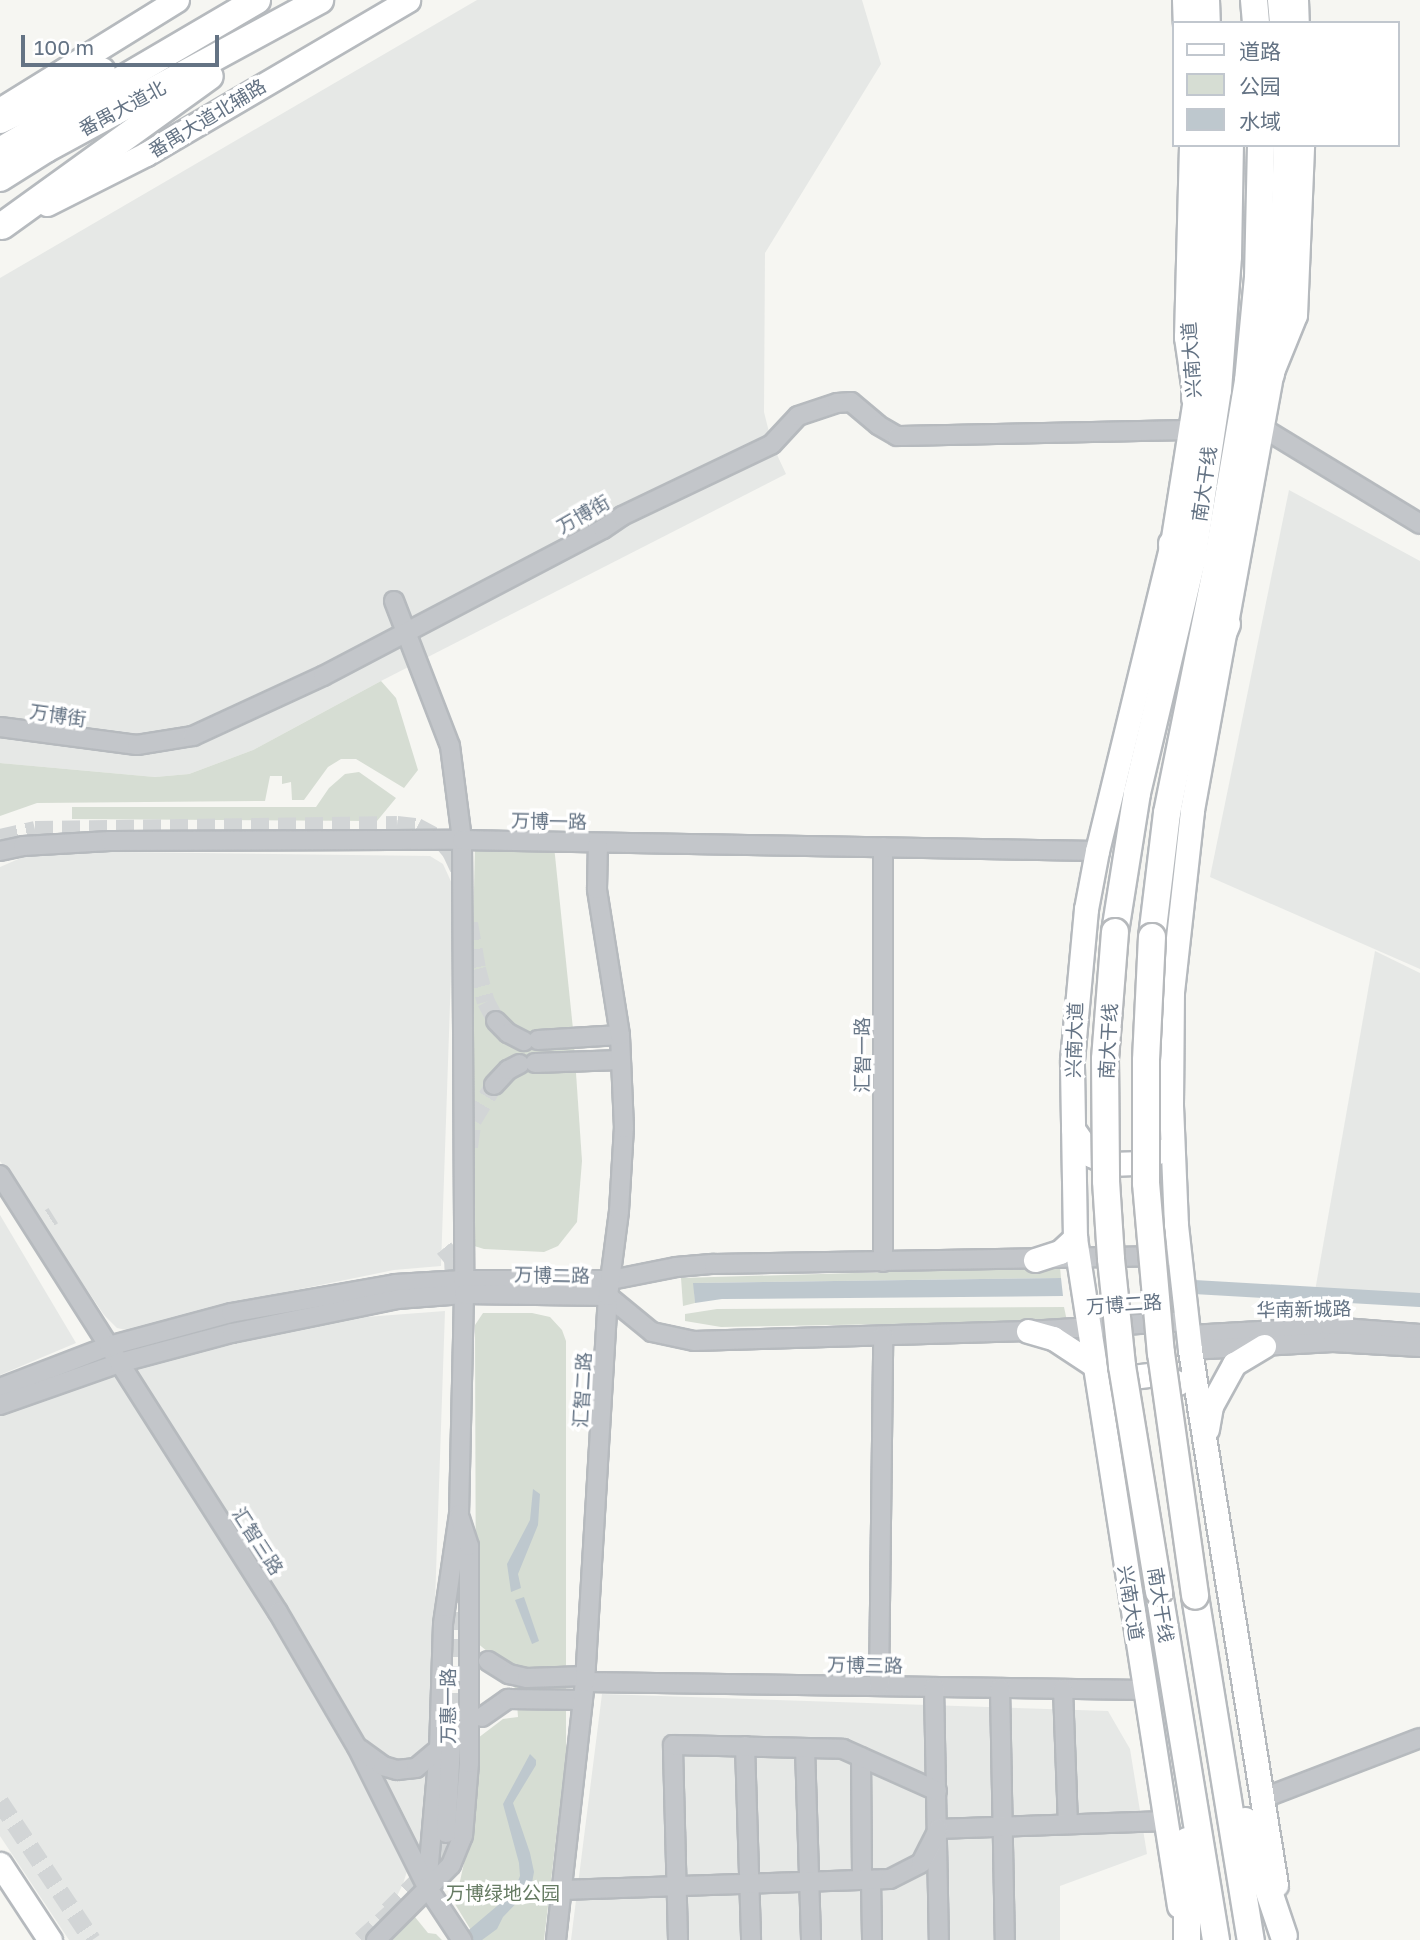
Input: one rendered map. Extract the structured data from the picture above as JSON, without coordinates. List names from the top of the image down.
{
  "streets": {
    "highway": ["番禺大道北", "南大干线"],
    "main road": ["番禺大道北辅路", "兴南大道"],
    "street": [
      "万博街",
      "万博一路",
      "汇智一路",
      "万博二路",
      "华南新城路",
      "汇智二路",
      "汇智三路",
      "万博三路",
      "万惠一路"
    ]
  },
  "crossings": [
    ["兴南大道", "万博街"],
    ["兴南大道", "万博一路"],
    ["兴南大道", "万博二路"],
    ["兴南大道", "万博三路"],
    ["万博街", "万惠一路"],
    ["万博一路", "汇智一路"],
    ["万博一路", "汇智二路"],
    ["万博一路", "万惠一路"],
    ["汇智一路", "万博二路"],
    ["万博二路", "华南新城路"],
    ["万博二路", "汇智二路"],
    ["万博二路", "汇智三路"],
    ["万博二路", "万惠一路"],
    ["汇智二路", "万博三路"],
    ["汇智三路", "万惠一路"]
  ],
  "parks": ["万博绿地公园"],
  "legend": ["道路", "公园", "水域"],
  "scale_bar": "100 m"
}
